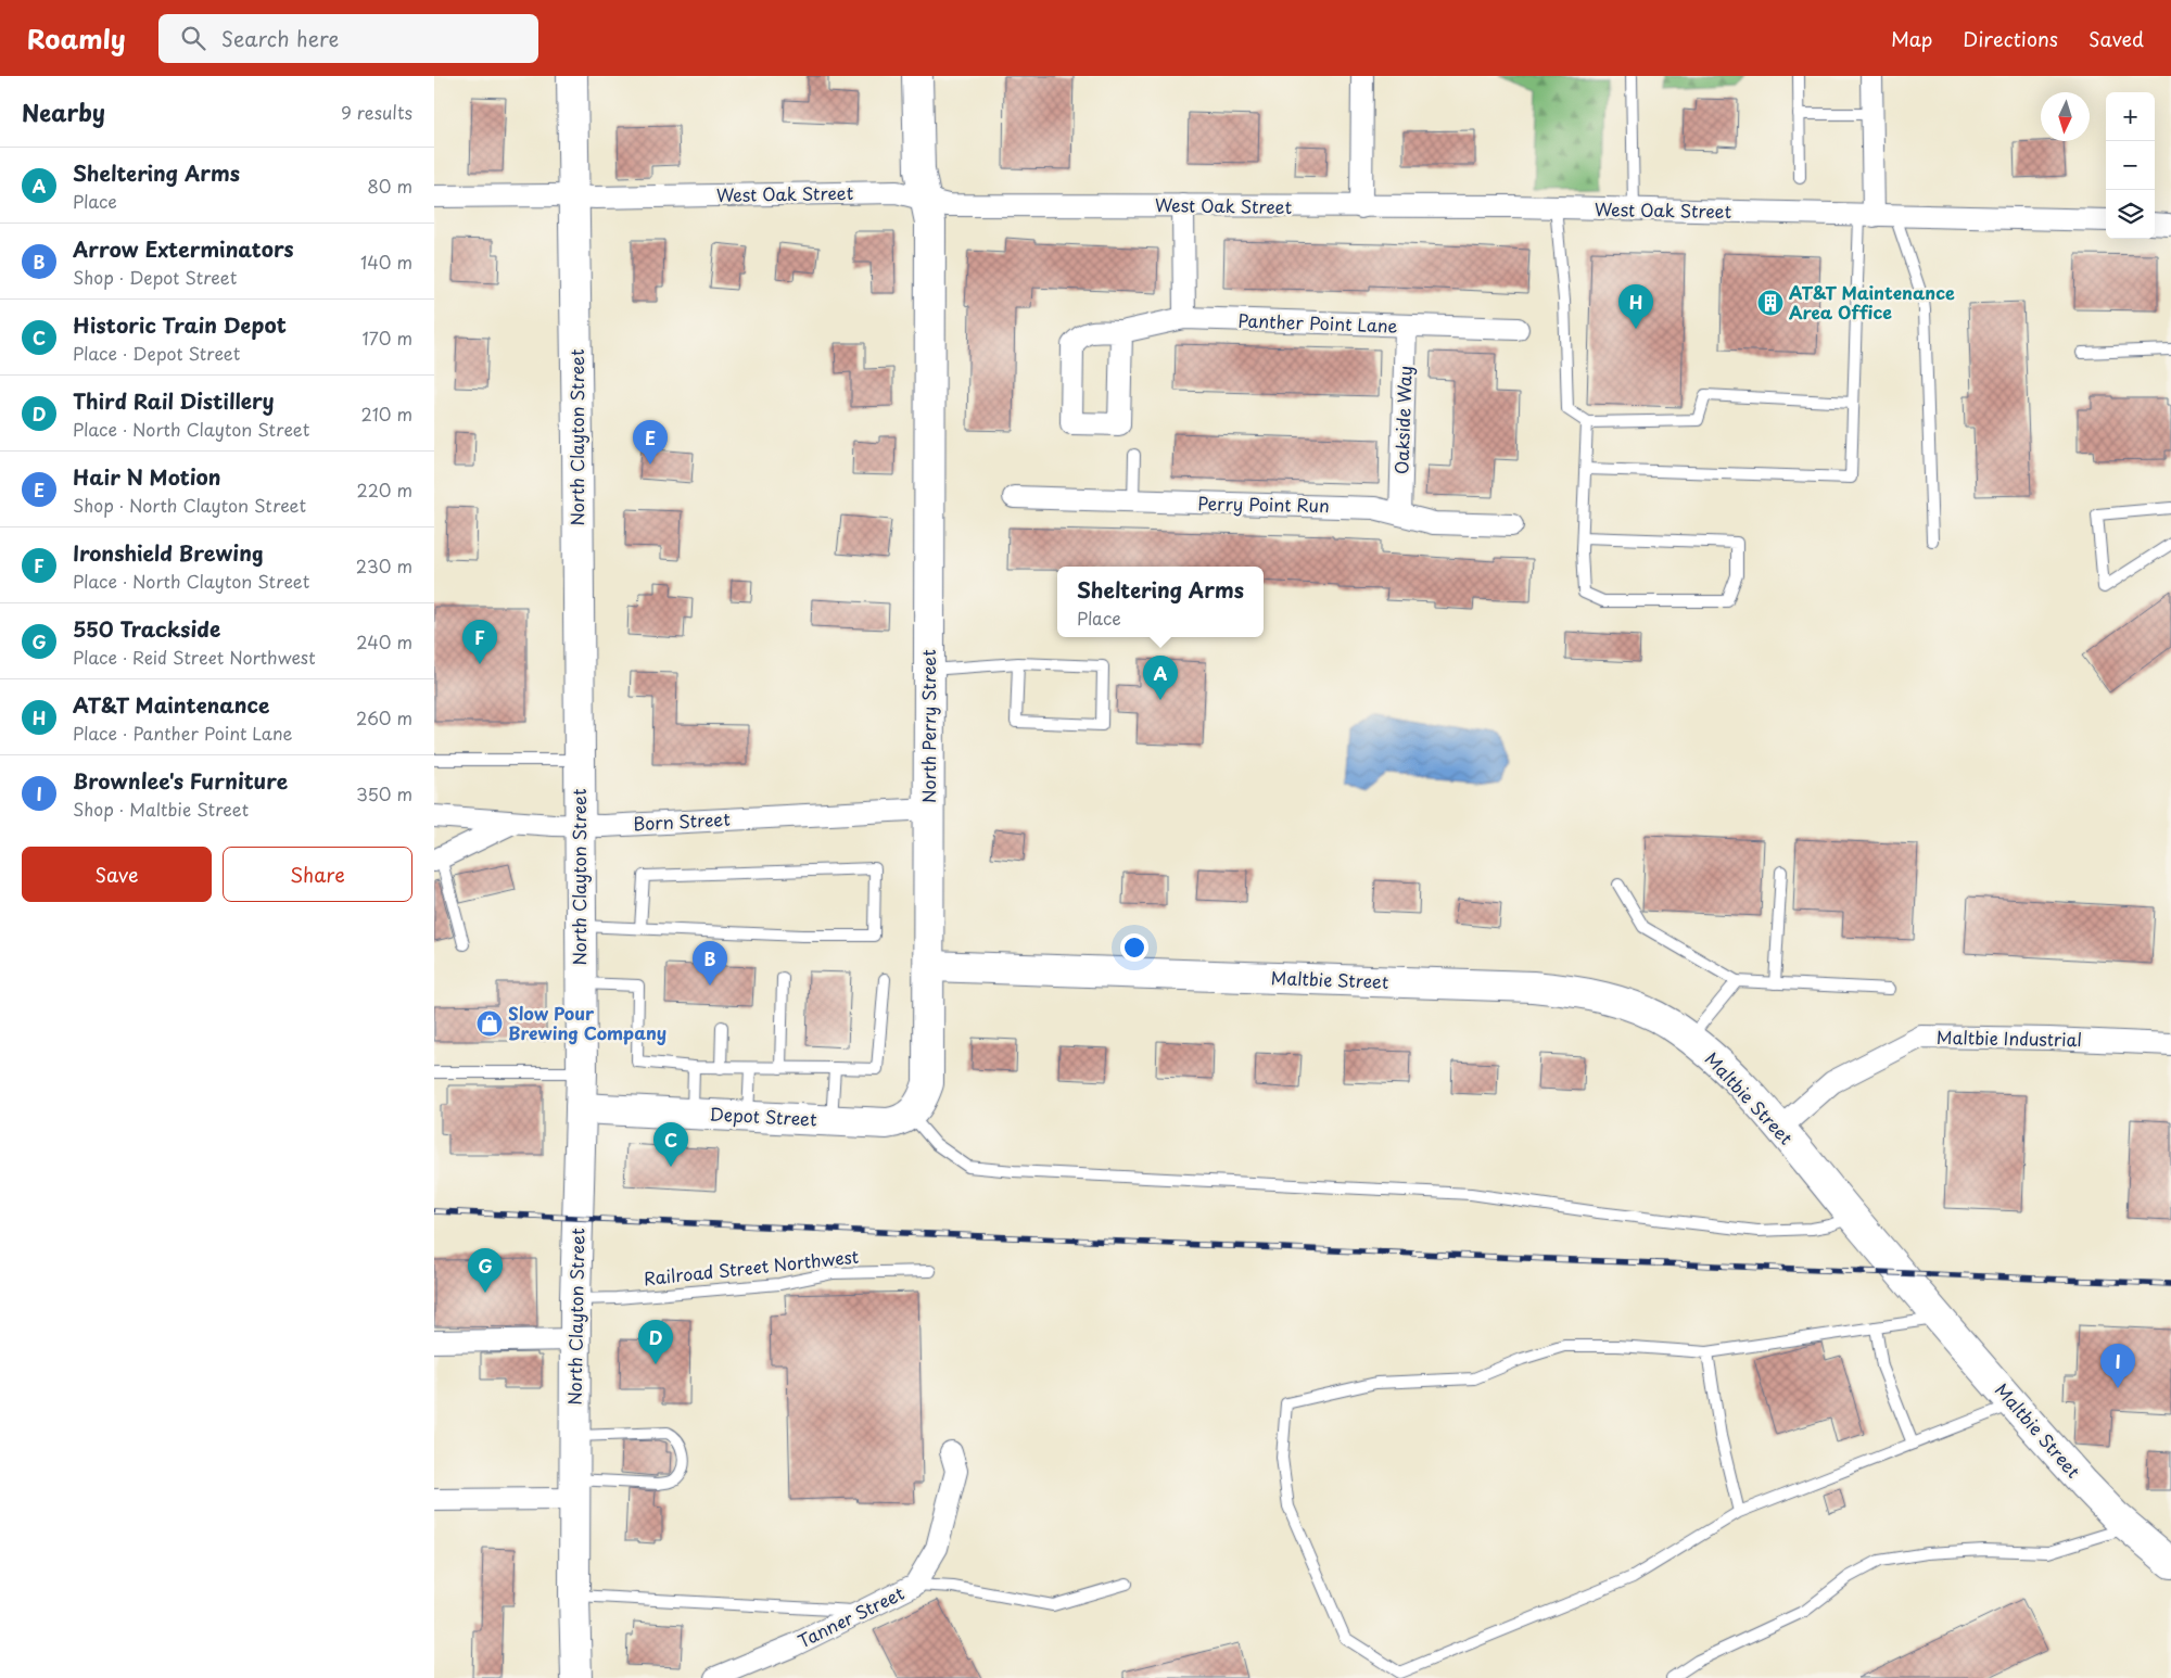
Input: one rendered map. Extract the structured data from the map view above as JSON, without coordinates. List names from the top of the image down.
{
  "streets": {
    "street": [
      "West Oak Street",
      "Panther Point Lane",
      "Oakside Way",
      "North Clayton Street",
      "Perry Point Run",
      "North Perry Street",
      "Born Street",
      "Maltbie Street",
      "Maltbie Industrial",
      "Depot Street",
      "Tanner Street"
    ],
    "lane": ["Railroad Street Northwest"]
  },
  "crossings": [
    ["West Oak Street", "North Clayton Street"],
    ["West Oak Street", "North Perry Street"],
    ["Panther Point Lane", "Oakside Way"],
    ["Oakside Way", "Perry Point Run"],
    ["North Clayton Street", "Born Street"],
    ["North Clayton Street", "Depot Street"],
    ["North Clayton Street", "Railroad Street Northwest"],
    ["North Perry Street", "Born Street"],
    ["North Perry Street", "Maltbie Street"],
    ["North Perry Street", "Depot Street"],
    ["Maltbie Street", "Maltbie Industrial"]
  ],
  "places": {
    "building": ["AT&T Maintenance Area Office"],
    "shop": ["Slow Pour Brewing Company"]
  },
  "north": "bottom",
  "page": {
    "header": "Roamly",
    "search": "Search here",
    "nav": ["Map", "Directions", "Saved"],
    "heading": ["Nearby", "9 results"],
    "map_buttons": ["+", "−"],
    "list": [
      {
        "mark": "A",
        "name": "Sheltering Arms",
        "note": "Place",
        "value": "80 m"
      },
      {
        "mark": "B",
        "name": "Arrow Exterminators",
        "note": "Shop · Depot Street",
        "value": "140 m"
      },
      {
        "mark": "C",
        "name": "Historic Train Depot",
        "note": "Place · Depot Street",
        "value": "170 m"
      },
      {
        "mark": "D",
        "name": "Third Rail Distillery",
        "note": "Place · North Clayton Street",
        "value": "210 m"
      },
      {
        "mark": "E",
        "name": "Hair N Motion",
        "note": "Shop · North Clayton Street",
        "value": "220 m"
      },
      {
        "mark": "F",
        "name": "Ironshield Brewing",
        "note": "Place · North Clayton Street",
        "value": "230 m"
      },
      {
        "mark": "G",
        "name": "550 Trackside",
        "note": "Place · Reid Street Northwest",
        "value": "240 m"
      },
      {
        "mark": "H",
        "name": "AT&T Maintenance",
        "note": "Place · Panther Point Lane",
        "value": "260 m"
      },
      {
        "mark": "I",
        "name": "Brownlee's Furniture",
        "note": "Shop · Maltbie Street",
        "value": "350 m"
      }
    ],
    "pins": [
      "H",
      "E",
      "F",
      "A",
      "B",
      "C",
      "G",
      "D",
      "I"
    ],
    "popup": ["Sheltering Arms", "Place"],
    "buttons": ["Save", "Share"]
  }
}
